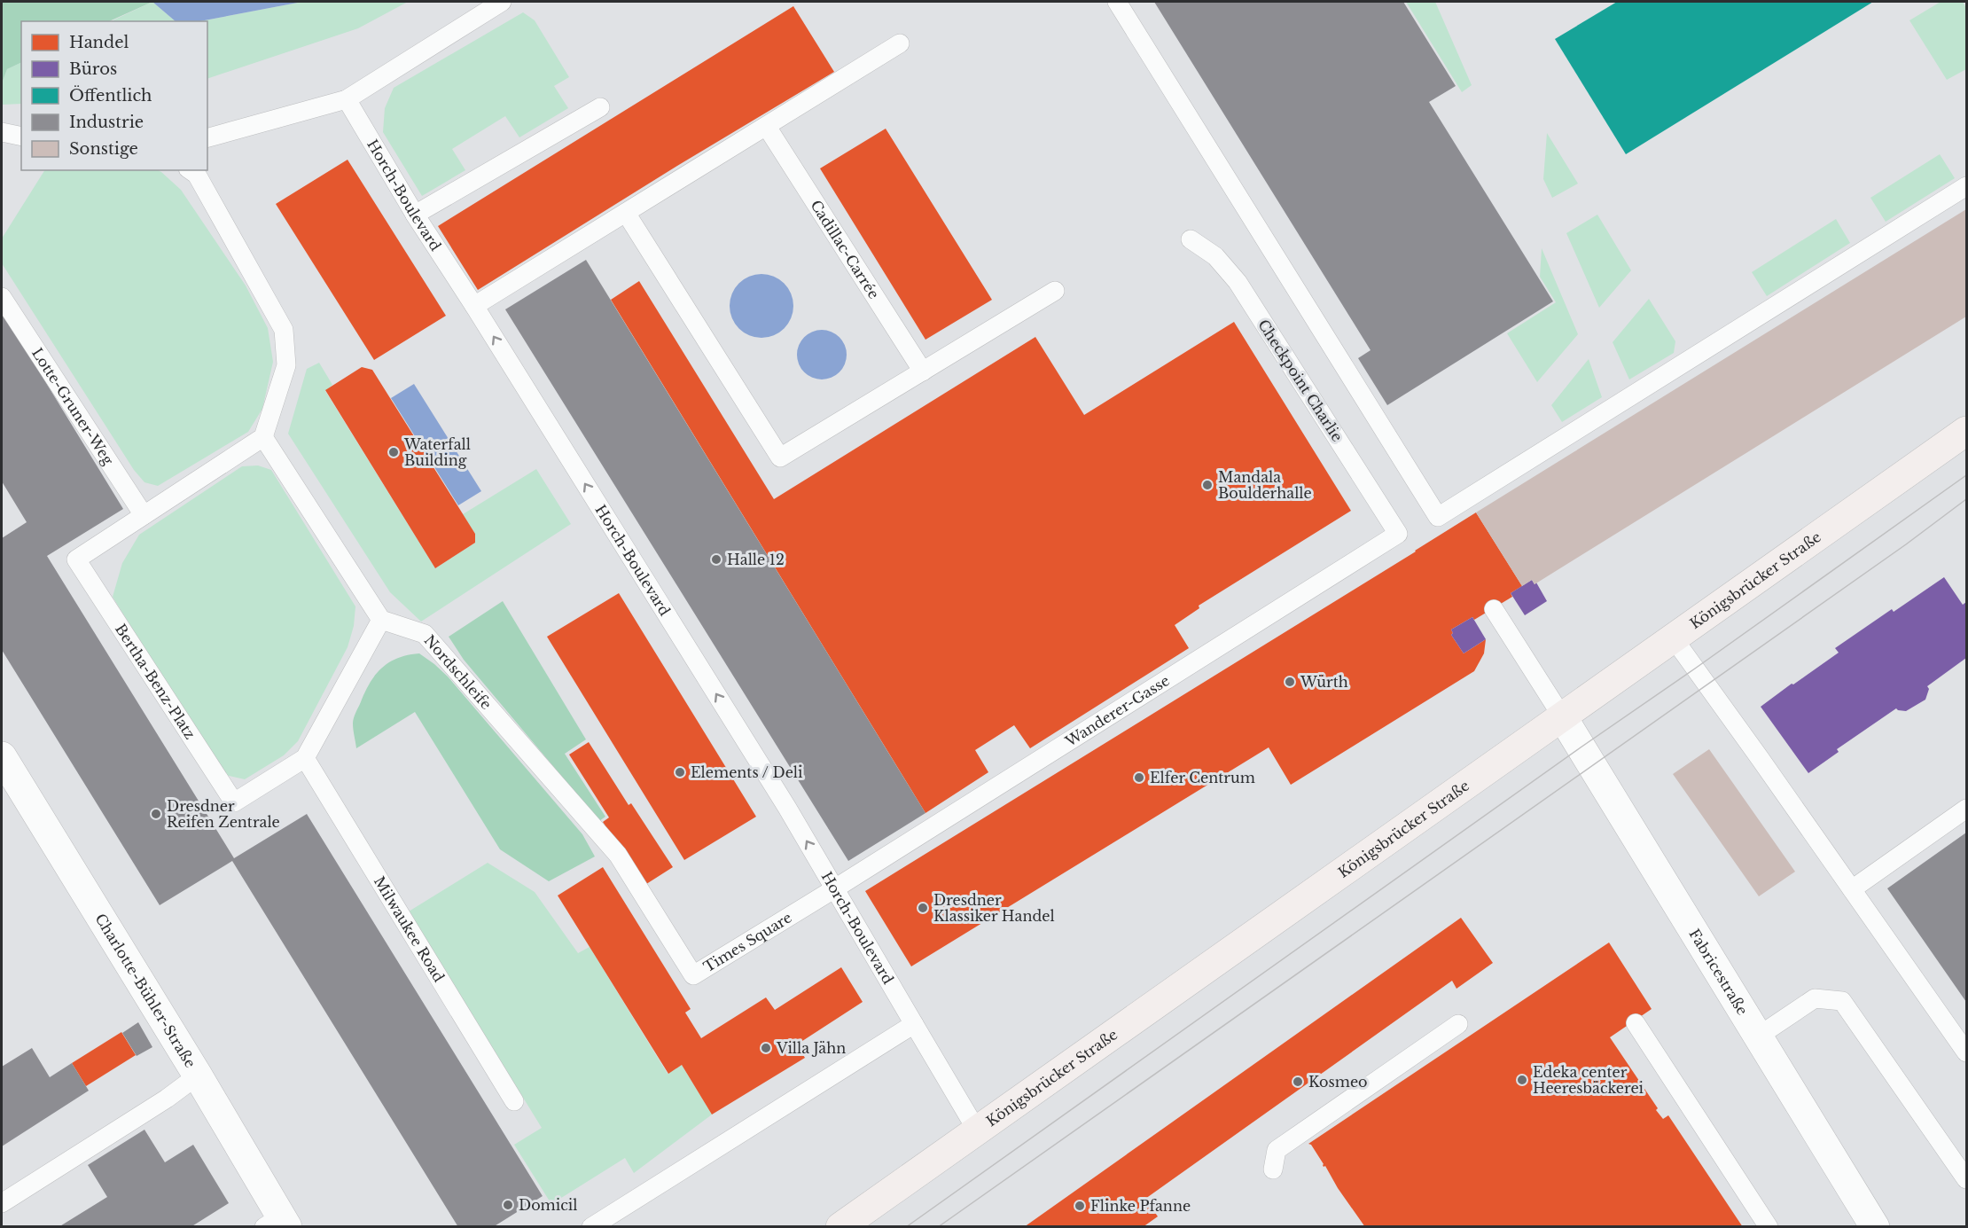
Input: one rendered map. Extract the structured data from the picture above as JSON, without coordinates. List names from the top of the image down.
{
  "streets": {
    "main road": ["Königsbrücker Straße"],
    "street": ["Fabricestraße", "Charlotte-Bühler-Straße"],
    "lane": [
      "Horch-Boulevard",
      "Cadillac-Carrée",
      "Checkpoint Charlie",
      "Lotte-Gruner-Weg",
      "Nordschleife",
      "Bertha-Benz-Platz",
      "Wanderer-Gasse",
      "Milwaukee Road",
      "Times Square"
    ]
  },
  "crossings": [
    ["Horch-Boulevard", "Königsbrücker Straße"],
    ["Horch-Boulevard", "Wanderer-Gasse"],
    ["Horch-Boulevard", "Times Square"],
    ["Checkpoint Charlie", "Wanderer-Gasse"],
    ["Lotte-Gruner-Weg", "Bertha-Benz-Platz"],
    ["Königsbrücker Straße", "Fabricestraße"],
    ["Nordschleife", "Times Square"],
    ["Bertha-Benz-Platz", "Milwaukee Road"],
    ["Wanderer-Gasse", "Times Square"]
  ],
  "one_way": ["Horch-Boulevard"],
  "places": [
    "Waterfall Building",
    "Mandala Boulderhalle",
    "Halle 12",
    "Würth",
    "Elements / Deli",
    "Elfer Centrum",
    "Dresdner Reifen Zentrale",
    "Dresdner Klassiker Handel",
    "Villa Jähn",
    "Edeka center Heeresbäckerei",
    "Kosmeo",
    "Domicil",
    "Flinke Pfanne"
  ],
  "legend": [
    "Handel",
    "Büros",
    "Öffentlich",
    "Industrie",
    "Sonstige"
  ]
}
